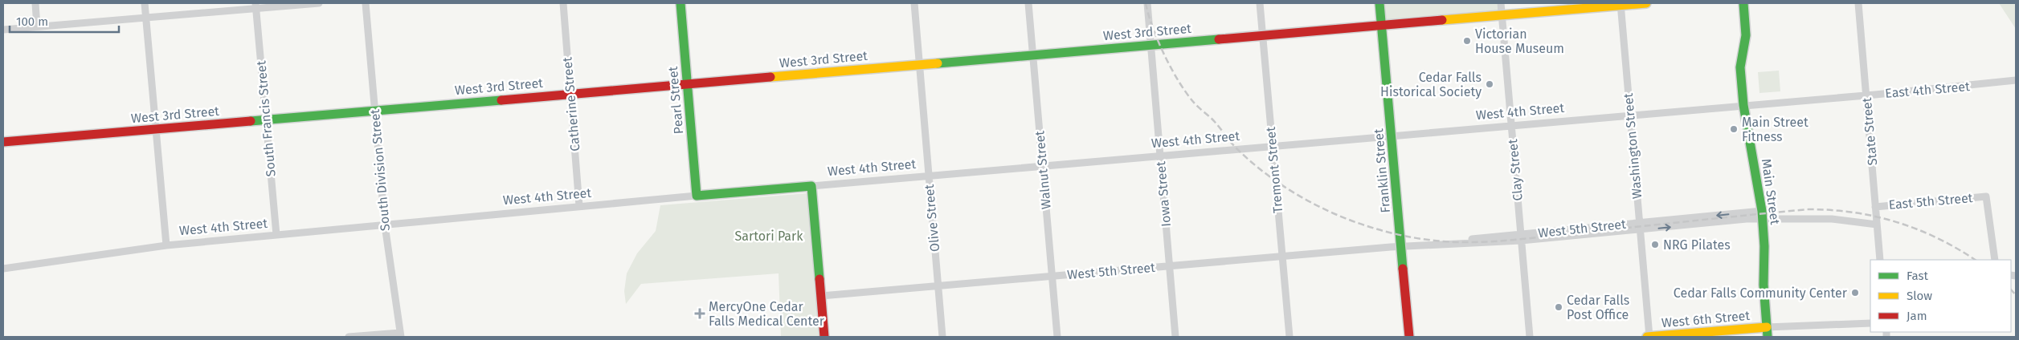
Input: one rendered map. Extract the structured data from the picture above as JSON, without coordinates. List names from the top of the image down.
{
  "streets": {
    "street": [
      "West 3rd Street",
      "East 4th Street",
      "Pearl Street",
      "Catherine Street",
      "West 4th Street",
      "South Francis Street",
      "State Street",
      "Washington Street",
      "South Division Street",
      "Walnut Street",
      "Tremont Street",
      "Clay Street",
      "Franklin Street",
      "Main Street",
      "Iowa Street",
      "East 5th Street",
      "Olive Street",
      "West 5th Street",
      "West 6th Street"
    ]
  },
  "crossings": [
    ["West 3rd Street", "Pearl Street"],
    ["West 3rd Street", "Catherine Street"],
    ["West 3rd Street", "South Francis Street"],
    ["West 3rd Street", "Washington Street"],
    ["West 3rd Street", "South Division Street"],
    ["West 3rd Street", "Walnut Street"],
    ["West 3rd Street", "Tremont Street"],
    ["West 3rd Street", "Clay Street"],
    ["West 3rd Street", "Franklin Street"],
    ["West 3rd Street", "Iowa Street"],
    ["West 3rd Street", "Olive Street"],
    ["East 4th Street", "West 4th Street"],
    ["East 4th Street", "State Street"],
    ["East 4th Street", "Main Street"],
    ["Pearl Street", "West 4th Street"],
    ["Catherine Street", "West 4th Street"],
    ["West 4th Street", "South Francis Street"],
    ["West 4th Street", "Washington Street"],
    ["West 4th Street", "South Division Street"],
    ["West 4th Street", "Walnut Street"],
    ["West 4th Street", "Tremont Street"],
    ["West 4th Street", "Clay Street"],
    ["West 4th Street", "Franklin Street"],
    ["West 4th Street", "Main Street"],
    ["West 4th Street", "Iowa Street"],
    ["West 4th Street", "Olive Street"],
    ["State Street", "East 5th Street"],
    ["Washington Street", "West 5th Street"],
    ["Washington Street", "West 6th Street"],
    ["Walnut Street", "West 5th Street"],
    ["Tremont Street", "West 5th Street"],
    ["Clay Street", "West 5th Street"],
    ["Franklin Street", "West 5th Street"],
    ["Main Street", "East 5th Street"],
    ["Main Street", "West 5th Street"],
    ["Main Street", "West 6th Street"],
    ["Iowa Street", "West 5th Street"],
    ["East 5th Street", "West 5th Street"],
    ["Olive Street", "West 5th Street"]
  ],
  "parks": ["Sartori Park"],
  "places": {
    "other": [
      "Victorian House Museum",
      "Cedar Falls Historical Society",
      "Main Street Fitness",
      "NRG Pilates",
      "Cedar Falls Community Center",
      "Cedar Falls Post Office"
    ],
    "health": ["MercyOne Cedar Falls Medical Center"]
  },
  "legend": ["Fast", "Slow", "Jam"],
  "scale_bar": "100 m"
}
